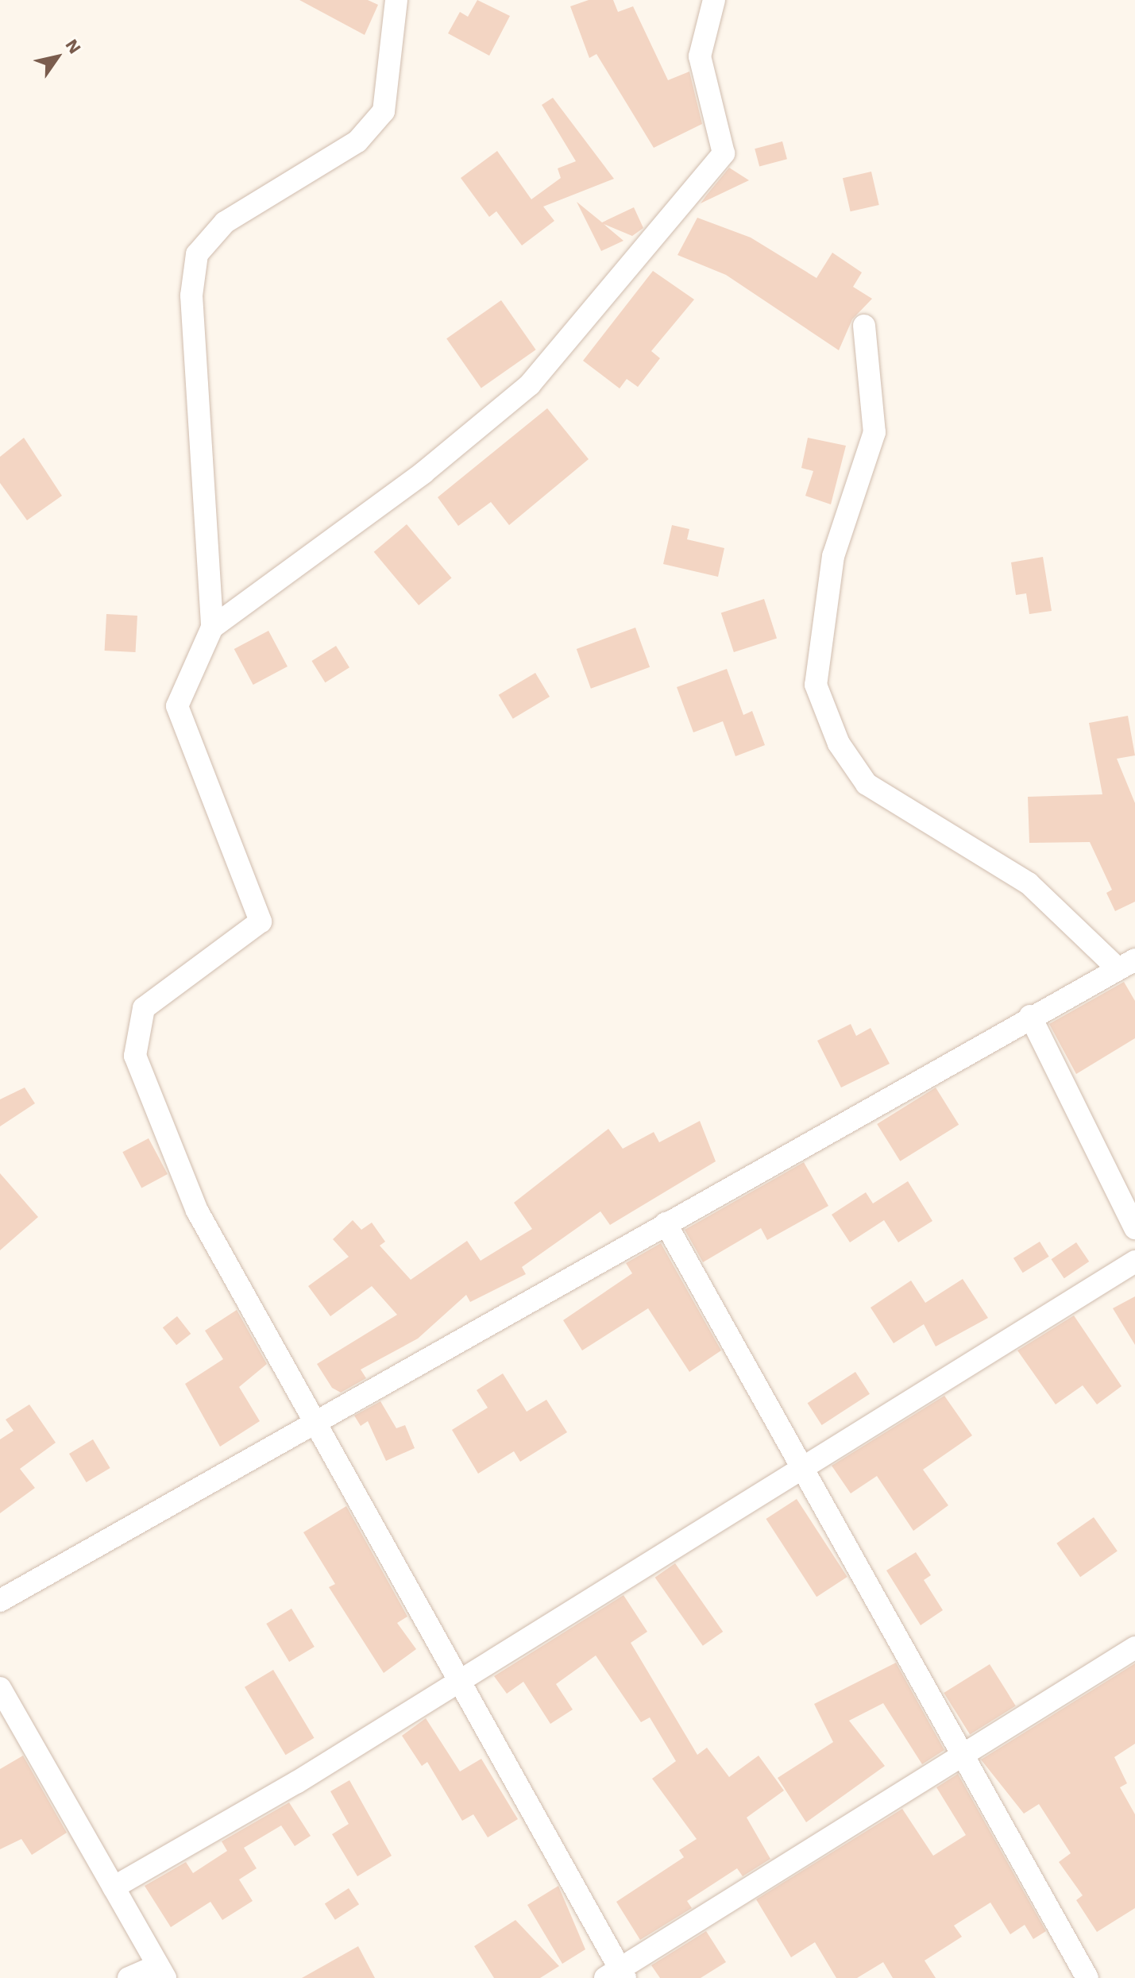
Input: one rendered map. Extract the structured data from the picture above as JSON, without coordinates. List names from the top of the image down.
{
  "north": "top right"
}
